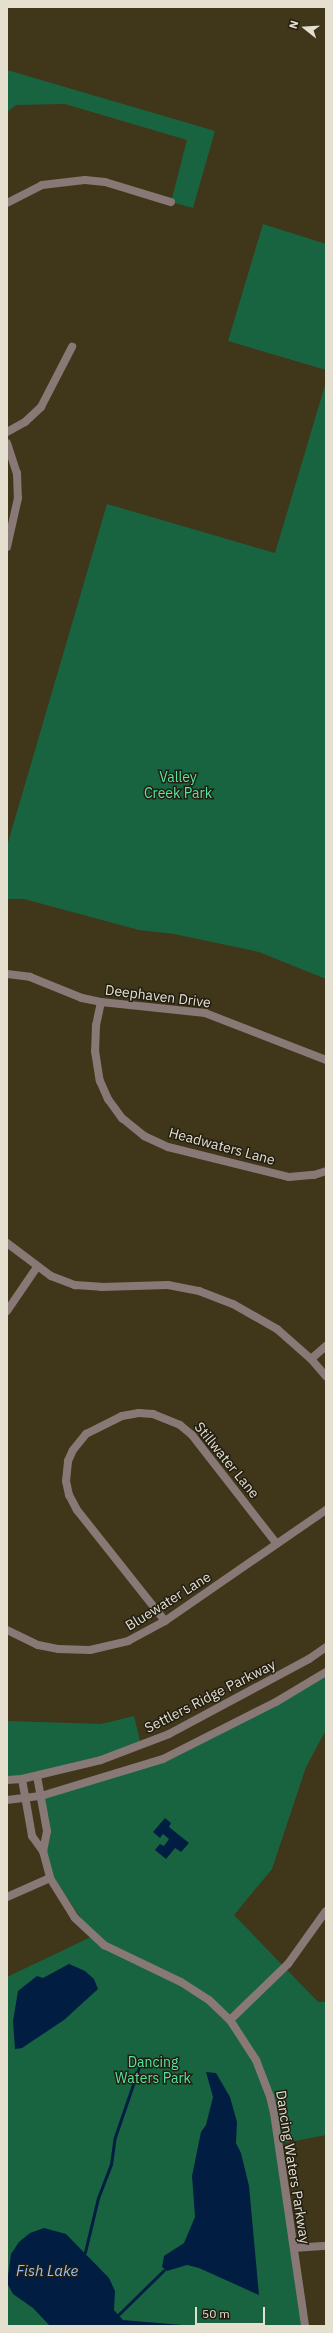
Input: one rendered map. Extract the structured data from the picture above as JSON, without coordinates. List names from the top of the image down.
{
  "streets": {
    "street": [
      "Deephaven Drive",
      "Headwaters Lane",
      "Stillwater Lane",
      "Bluewater Lane",
      "Settlers Ridge Parkway",
      "Dancing Waters Parkway"
    ]
  },
  "crossings": [
    ["Deephaven Drive", "Headwaters Lane"],
    ["Stillwater Lane", "Bluewater Lane"],
    ["Settlers Ridge Parkway", "Dancing Waters Parkway"]
  ],
  "water": ["Fish Lake"],
  "parks": ["Valley Creek Park", "Dancing Waters Park"],
  "scale_bar": "50 m",
  "north": "left"
}
